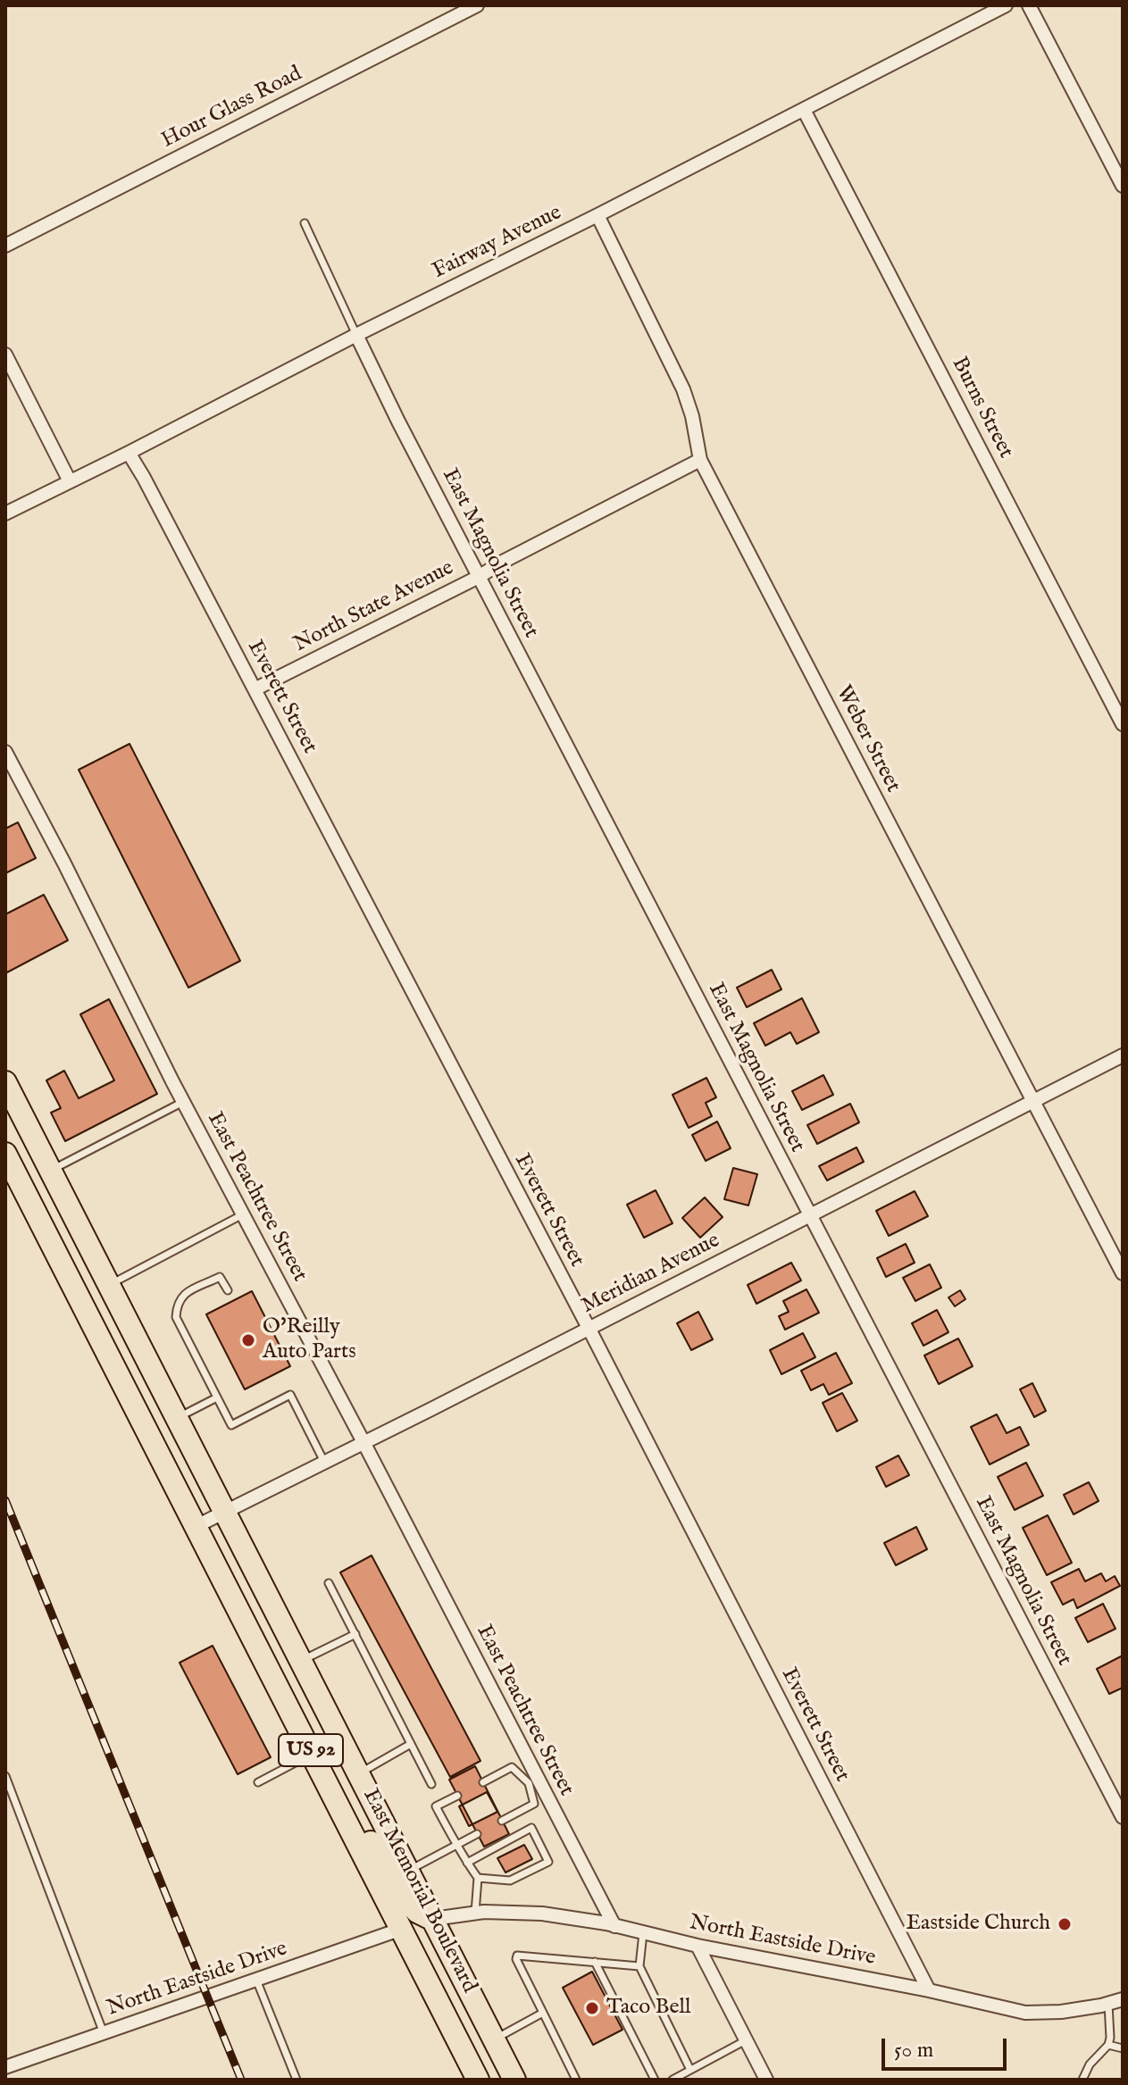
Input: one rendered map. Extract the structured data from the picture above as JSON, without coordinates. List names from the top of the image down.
{
  "streets": {
    "main road": ["US 92", "East Memorial Boulevard"],
    "street": [
      "Hour Glass Road",
      "Fairway Avenue",
      "Burns Street",
      "East Magnolia Street",
      "North State Avenue",
      "Everett Street",
      "Weber Street",
      "East Peachtree Street",
      "Meridian Avenue",
      "North Eastside Drive"
    ]
  },
  "crossings": [
    ["Fairway Avenue", "Burns Street"],
    ["Fairway Avenue", "East Magnolia Street"],
    ["Fairway Avenue", "Everett Street"],
    ["Fairway Avenue", "Weber Street"],
    ["East Magnolia Street", "North State Avenue"],
    ["East Magnolia Street", "Meridian Avenue"],
    ["North State Avenue", "Everett Street"],
    ["North State Avenue", "Weber Street"],
    ["Everett Street", "Meridian Avenue"],
    ["Everett Street", "North Eastside Drive"],
    ["Weber Street", "Meridian Avenue"],
    ["East Peachtree Street", "Meridian Avenue"],
    ["East Peachtree Street", "North Eastside Drive"],
    ["Meridian Avenue", "US 92"],
    ["Meridian Avenue", "East Memorial Boulevard"],
    ["US 92", "East Memorial Boulevard"],
    ["East Memorial Boulevard", "North Eastside Drive"]
  ],
  "places": ["O'Reilly Auto Parts", "Eastside Church", "Taco Bell"],
  "scale_bar": "50 m"
}
